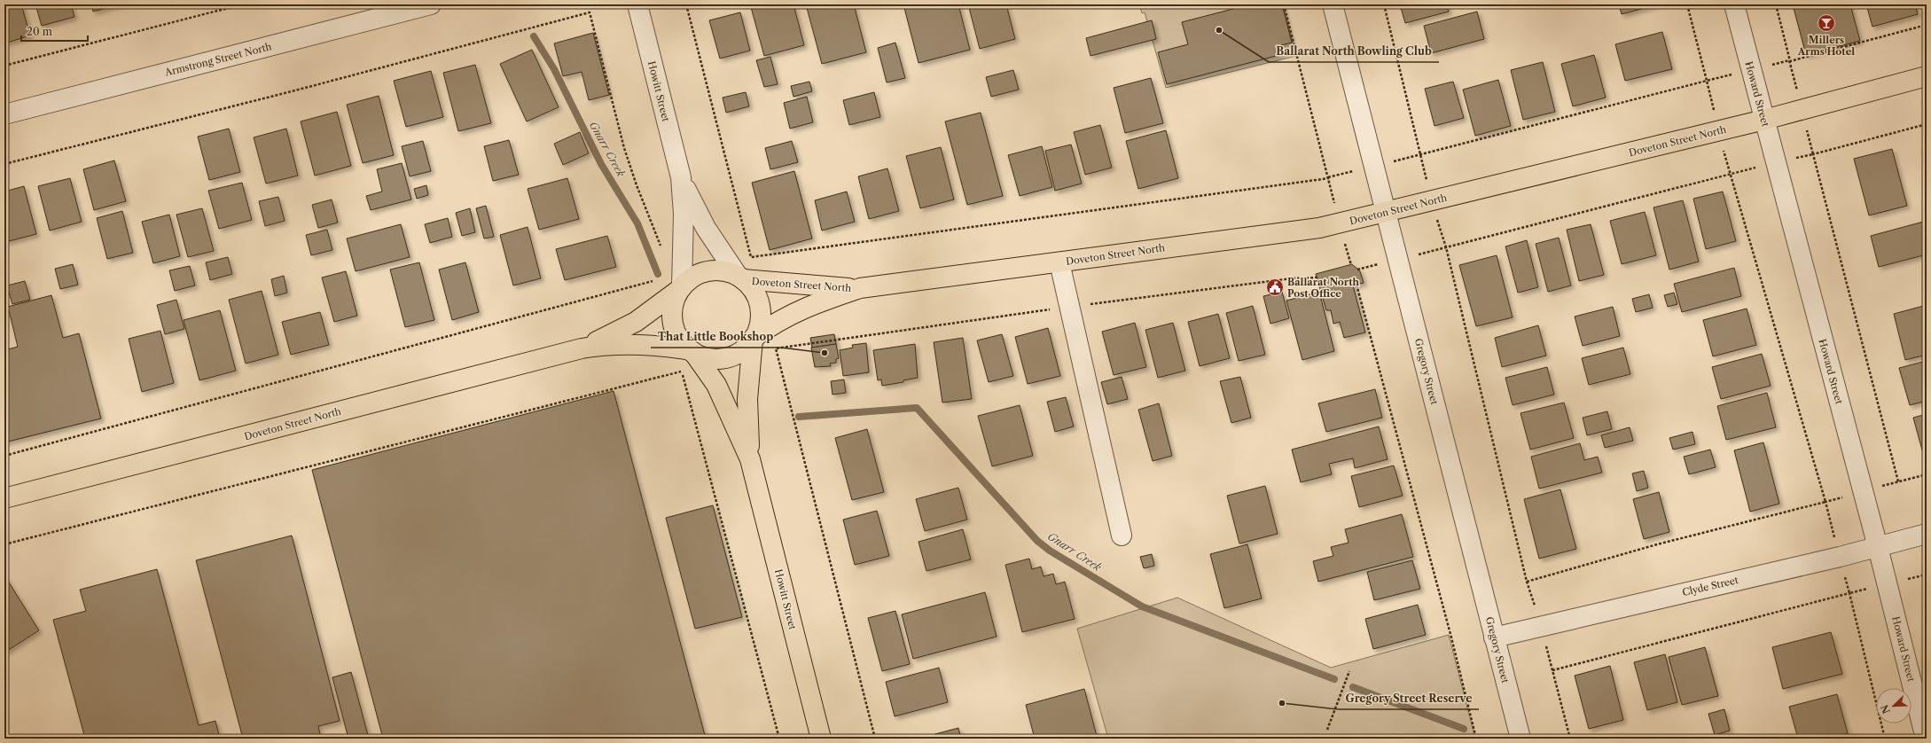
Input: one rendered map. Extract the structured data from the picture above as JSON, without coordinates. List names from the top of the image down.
{
  "streets": {
    "main road": ["Howitt Street", "Doveton Street North"],
    "street": [
      "Armstrong Street North",
      "Howard Street",
      "Gregory Street",
      "Clyde Street"
    ]
  },
  "crossings": [
    ["Howitt Street", "Doveton Street North"],
    ["Howard Street", "Doveton Street North"],
    ["Howard Street", "Clyde Street"],
    ["Doveton Street North", "Gregory Street"],
    ["Gregory Street", "Clyde Street"]
  ],
  "water": ["Gnarr Creek"],
  "places": {
    "bar": ["Millers Arms Hotel"],
    "other": ["Ballarat North Bowling Club", "That Little Bookshop", "Gregory Street Reserve"],
    "public building": ["Ballarat North Post Office"]
  },
  "scale_bar": "20 m",
  "north": "bottom left"
}
